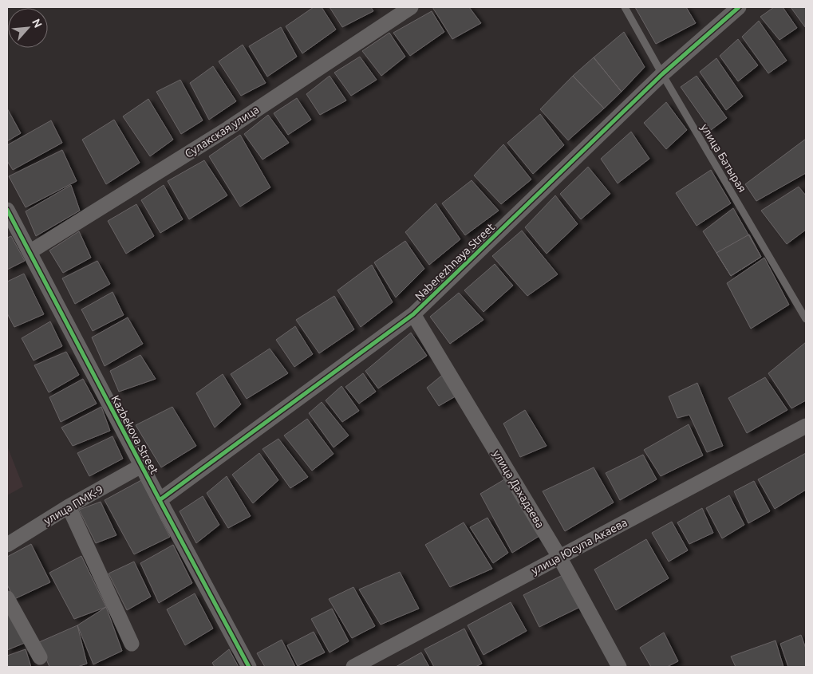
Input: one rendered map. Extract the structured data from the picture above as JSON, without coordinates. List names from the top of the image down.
{
  "streets": {
    "street": [
      "Сулакская улица",
      "Naberezhnaya Street",
      "Kazbekova Street",
      "улица Дахадаева",
      "улица ПМК-9",
      "улица Юсупа Акаева"
    ],
    "lane": ["улица Батырая"]
  },
  "crossings": [
    ["Сулакская улица", "Kazbekova Street"],
    ["улица Батырая", "Naberezhnaya Street"],
    ["Naberezhnaya Street", "Kazbekova Street"],
    ["Naberezhnaya Street", "улица Дахадаева"],
    ["Kazbekova Street", "улица ПМК-9"],
    ["улица Дахадаева", "улица Юсупа Акаева"]
  ],
  "north": "top right"
}
